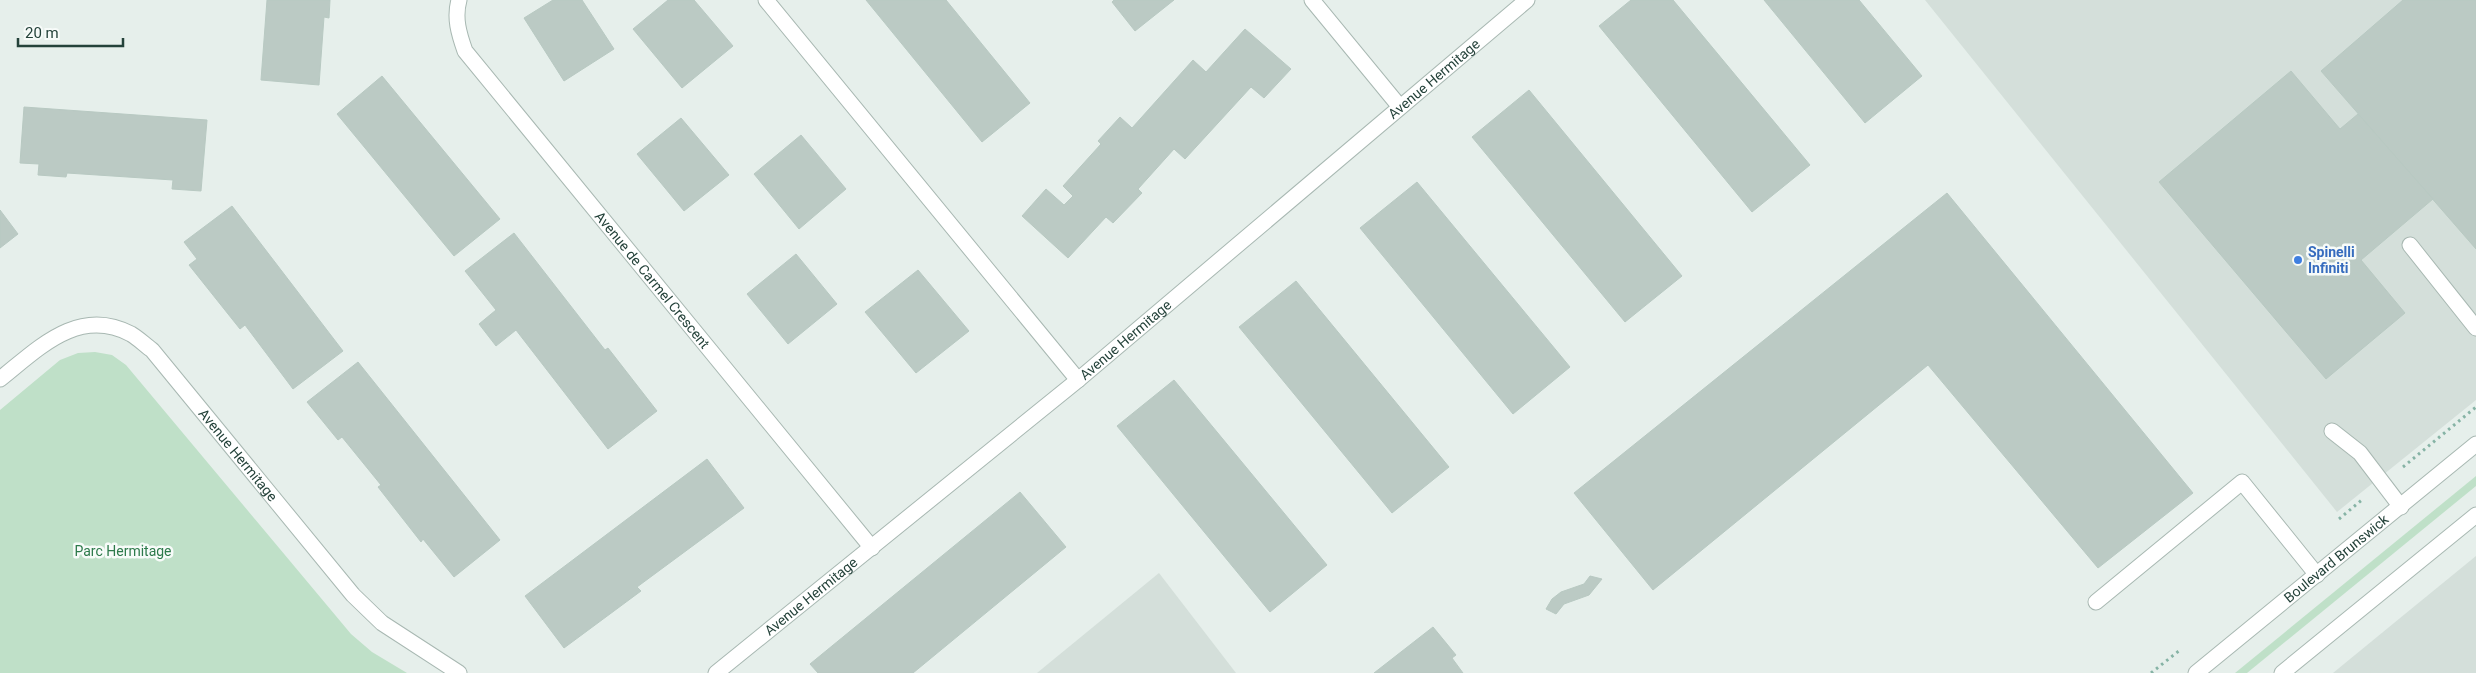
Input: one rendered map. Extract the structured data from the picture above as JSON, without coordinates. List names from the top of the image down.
{
  "streets": {
    "street": ["Avenue Hermitage", "Avenue de Carmel Crescent", "Boulevard Brunswick"]
  },
  "crossings": [
    ["Avenue Hermitage", "Avenue de Carmel Crescent"]
  ],
  "parks": ["Parc Hermitage"],
  "places": ["Spinelli Infiniti"],
  "scale_bar": "20 m"
}
